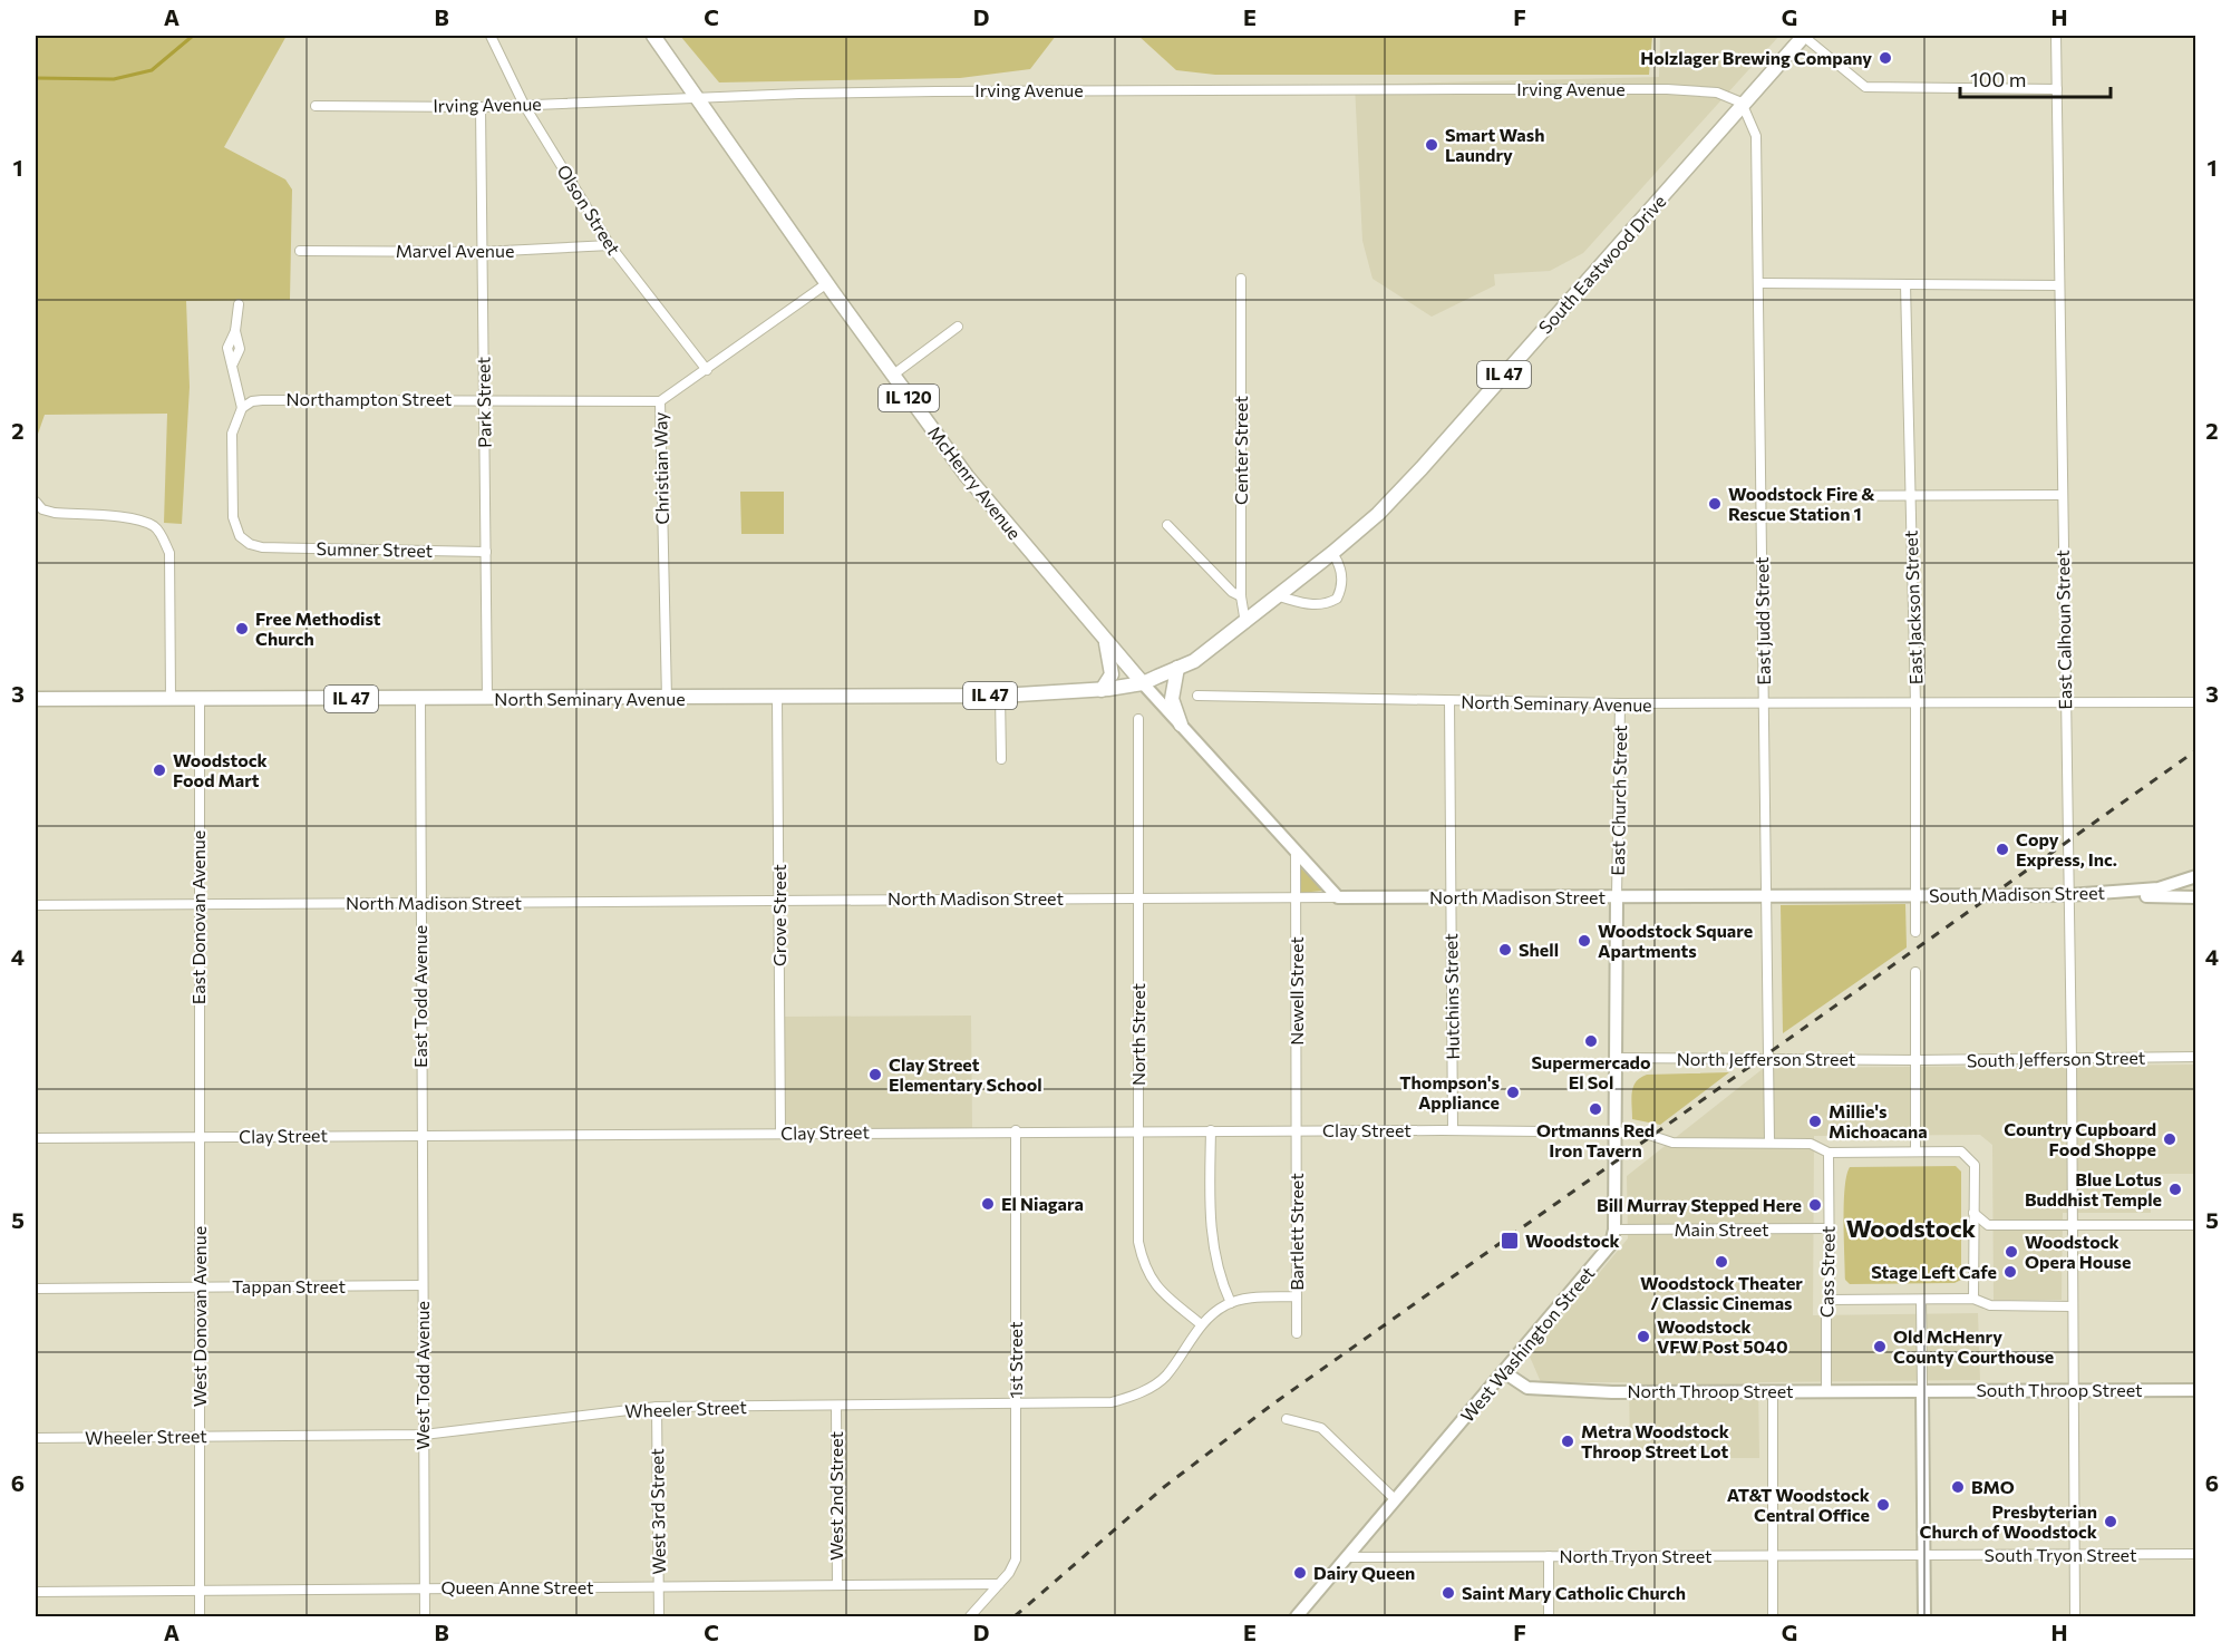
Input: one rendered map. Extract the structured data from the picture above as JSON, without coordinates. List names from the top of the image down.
{
  "streets": {
    "main road": [
      "South Eastwood Drive",
      "IL 47",
      "IL 120",
      "McHenry Avenue",
      "North Seminary Avenue"
    ],
    "street": [
      "Irving Avenue",
      "Olson Street",
      "Marvel Avenue",
      "Northampton Street",
      "Park Street",
      "Center Street",
      "Christian Way",
      "Sumner Street",
      "East Jackson Street",
      "East Judd Street",
      "East Calhoun Street",
      "East Church Street",
      "South Madison Street",
      "North Madison Street",
      "Grove Street",
      "East Donovan Avenue",
      "Newell Street",
      "East Todd Avenue",
      "Hutchins Street",
      "North Street",
      "North Jefferson Street",
      "South Jefferson Street",
      "Clay Street",
      "Main Street",
      "Bartlett Street",
      "Cass Street",
      "Tappan Street",
      "West Donovan Avenue",
      "West Washington Street",
      "1st Street",
      "West Todd Avenue",
      "South Throop Street",
      "North Throop Street",
      "Wheeler Street",
      "West 2nd Street",
      "West 3rd Street",
      "South Tryon Street",
      "North Tryon Street",
      "Queen Anne Street"
    ]
  },
  "crossings": [
    ["Irving Avenue", "Olson Street"],
    ["Irving Avenue", "South Eastwood Drive"],
    ["Irving Avenue", "Park Street"],
    ["Irving Avenue", "McHenry Avenue"],
    ["Irving Avenue", "East Judd Street"],
    ["Olson Street", "Marvel Avenue"],
    ["Olson Street", "Christian Way"],
    ["Marvel Avenue", "Park Street"],
    ["South Eastwood Drive", "Center Street"],
    ["South Eastwood Drive", "McHenry Avenue"],
    ["South Eastwood Drive", "East Judd Street"],
    ["South Eastwood Drive", "North Seminary Avenue"],
    ["Northampton Street", "Park Street"],
    ["Northampton Street", "Christian Way"],
    ["Northampton Street", "Sumner Street"],
    ["Park Street", "Sumner Street"],
    ["Park Street", "North Seminary Avenue"],
    ["Christian Way", "McHenry Avenue"],
    ["Christian Way", "North Seminary Avenue"],
    ["McHenry Avenue", "North Seminary Avenue"],
    ["McHenry Avenue", "North Madison Street"],
    ["McHenry Avenue", "Newell Street"],
    ["East Jackson Street", "North Seminary Avenue"],
    ["East Jackson Street", "South Madison Street"],
    ["East Jackson Street", "North Madison Street"],
    ["East Judd Street", "North Seminary Avenue"],
    ["East Judd Street", "North Madison Street"],
    ["East Judd Street", "North Jefferson Street"],
    ["East Judd Street", "Clay Street"],
    ["East Calhoun Street", "North Seminary Avenue"],
    ["East Calhoun Street", "South Madison Street"],
    ["East Calhoun Street", "South Jefferson Street"],
    ["East Calhoun Street", "South Throop Street"],
    ["East Calhoun Street", "South Tryon Street"],
    ["North Seminary Avenue", "East Church Street"],
    ["North Seminary Avenue", "Grove Street"],
    ["North Seminary Avenue", "East Donovan Avenue"],
    ["North Seminary Avenue", "East Todd Avenue"],
    ["North Seminary Avenue", "Hutchins Street"],
    ["East Church Street", "North Madison Street"],
    ["East Church Street", "West Washington Street"],
    ["South Madison Street", "North Madison Street"],
    ["North Madison Street", "Grove Street"],
    ["North Madison Street", "East Donovan Avenue"],
    ["North Madison Street", "Newell Street"],
    ["North Madison Street", "East Todd Avenue"],
    ["North Madison Street", "Hutchins Street"],
    ["North Madison Street", "North Street"],
    ["North Madison Street", "West Washington Street"],
    ["Grove Street", "Clay Street"],
    ["East Donovan Avenue", "Clay Street"],
    ["East Donovan Avenue", "West Donovan Avenue"],
    ["Newell Street", "Clay Street"],
    ["Newell Street", "Bartlett Street"],
    ["East Todd Avenue", "Clay Street"],
    ["East Todd Avenue", "West Todd Avenue"],
    ["Hutchins Street", "Clay Street"],
    ["North Street", "Clay Street"],
    ["North Street", "Wheeler Street"],
    ["North Jefferson Street", "South Jefferson Street"],
    ["North Jefferson Street", "West Washington Street"],
    ["Clay Street", "Bartlett Street"],
    ["Clay Street", "Cass Street"],
    ["Clay Street", "West Donovan Avenue"],
    ["Clay Street", "West Washington Street"],
    ["Clay Street", "1st Street"],
    ["Clay Street", "West Todd Avenue"],
    ["Main Street", "Cass Street"],
    ["Main Street", "West Washington Street"],
    ["Bartlett Street", "Wheeler Street"],
    ["Cass Street", "North Throop Street"],
    ["Tappan Street", "West Donovan Avenue"],
    ["Tappan Street", "West Todd Avenue"],
    ["West Donovan Avenue", "Wheeler Street"],
    ["West Donovan Avenue", "Queen Anne Street"],
    ["West Washington Street", "North Throop Street"],
    ["West Washington Street", "North Tryon Street"],
    ["1st Street", "Wheeler Street"],
    ["1st Street", "Queen Anne Street"],
    ["West Todd Avenue", "Wheeler Street"],
    ["West Todd Avenue", "Queen Anne Street"],
    ["South Throop Street", "North Throop Street"],
    ["Wheeler Street", "West 2nd Street"],
    ["Wheeler Street", "West 3rd Street"],
    ["West 2nd Street", "Queen Anne Street"],
    ["West 3rd Street", "Queen Anne Street"],
    ["South Tryon Street", "North Tryon Street"]
  ],
  "districts": ["Woodstock"],
  "places": {
    "other": [
      "Holzlager Brewing Company",
      "Smart Wash Laundry",
      "Woodstock Fire & Rescue Station 1",
      "Free Methodist Church",
      "Woodstock Food Mart",
      "Copy Express, Inc.",
      "Woodstock Square Apartments",
      "Shell",
      "Supermercado El Sol",
      "Clay Street Elementary School",
      "Thompson's Appliance",
      "Ortmanns Red Iron Tavern",
      "Millie's Michoacana",
      "Country Cupboard Food Shoppe",
      "Blue Lotus Buddhist Temple",
      "El Niagara",
      "Bill Murray Stepped Here",
      "Woodstock Opera House",
      "Woodstock Theater / Classic Cinemas",
      "Stage Left Cafe",
      "Woodstock VFW Post 5040",
      "Old McHenry County Courthouse",
      "Metra Woodstock Throop Street Lot",
      "BMO",
      "AT&T Woodstock Central Office",
      "Presbyterian Church of Woodstock",
      "Dairy Queen",
      "Saint Mary Catholic Church"
    ],
    "transit": ["Woodstock"]
  },
  "scale_bar": "100 m",
  "grid": {
    "columns": [
      "A",
      "B",
      "C",
      "D",
      "E",
      "F",
      "G",
      "H"
    ],
    "rows": [
      "1",
      "2",
      "3",
      "4",
      "5",
      "6"
    ]
  }
}
